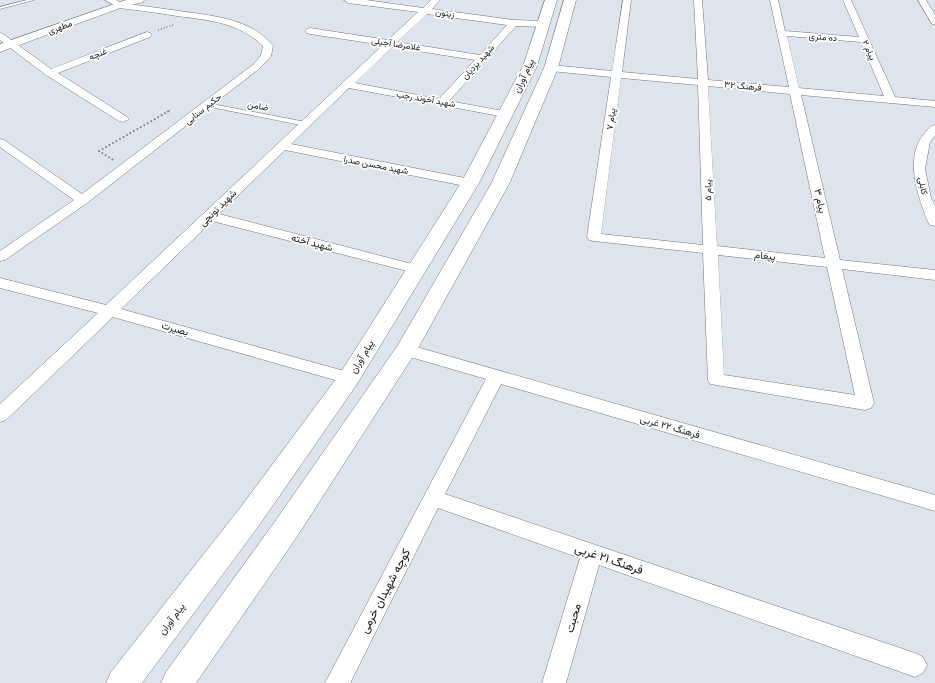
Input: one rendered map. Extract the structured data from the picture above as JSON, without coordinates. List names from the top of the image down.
{
  "streets": {
    "main road": ["پیام آوران"],
    "street": [
      "زیتون",
      "مطهری",
      "ده متری",
      "غلامرضا آجیلی",
      "پیام ۲",
      "غنچه",
      "شهید یزدیان",
      "فرهنگ ۳۲",
      "شهید آخوند رجب",
      "حکیم سنایی",
      "پیام ۷",
      "شهید محسن صدرا",
      "کابلی",
      "پیام ۵",
      "پیام ۳",
      "شهید نونچی",
      "شهید آخته",
      "پیغام",
      "بصیرت",
      "فرهنگ ۲۲ غربی",
      "فرهنگ ۲۱ غربی",
      "کوچه شهیدان خرمی",
      "محبت"
    ],
    "lane": ["ضامن"]
  },
  "crossings": [
    ["زیتون", "شهید یزدیان"],
    ["زیتون", "پیام آوران"],
    ["زیتون", "شهید نونچی"],
    ["مطهری", "حکیم سنایی"],
    ["ده متری", "پیام ۲"],
    ["ده متری", "پیام ۳"],
    ["غلامرضا آجیلی", "شهید یزدیان"],
    ["غلامرضا آجیلی", "شهید نونچی"],
    ["پیام ۲", "فرهنگ ۳۲"],
    ["شهید یزدیان", "شهید آخوند رجب"],
    ["پیام آوران", "شهید آخوند رجب"],
    ["پیام آوران", "شهید محسن صدرا"],
    ["پیام آوران", "شهید آخته"],
    ["پیام آوران", "بصیرت"],
    ["فرهنگ ۳۲", "پیام ۷"],
    ["فرهنگ ۳۲", "پیام ۵"],
    ["فرهنگ ۳۲", "پیام ۳"],
    ["شهید آخوند رجب", "شهید نونچی"],
    ["ضامن", "حکیم سنایی"],
    ["ضامن", "شهید نونچی"],
    ["پیام ۷", "پیغام"],
    ["شهید محسن صدرا", "شهید نونچی"],
    ["پیام ۵", "پیام ۳"],
    ["پیام ۵", "پیغام"],
    ["پیام ۳", "پیغام"],
    ["شهید نونچی", "شهید آخته"],
    ["شهید نونچی", "بصیرت"],
    ["فرهنگ ۲۱ غربی", "کوچه شهیدان خرمی"],
    ["فرهنگ ۲۱ غربی", "محبت"]
  ]
}
